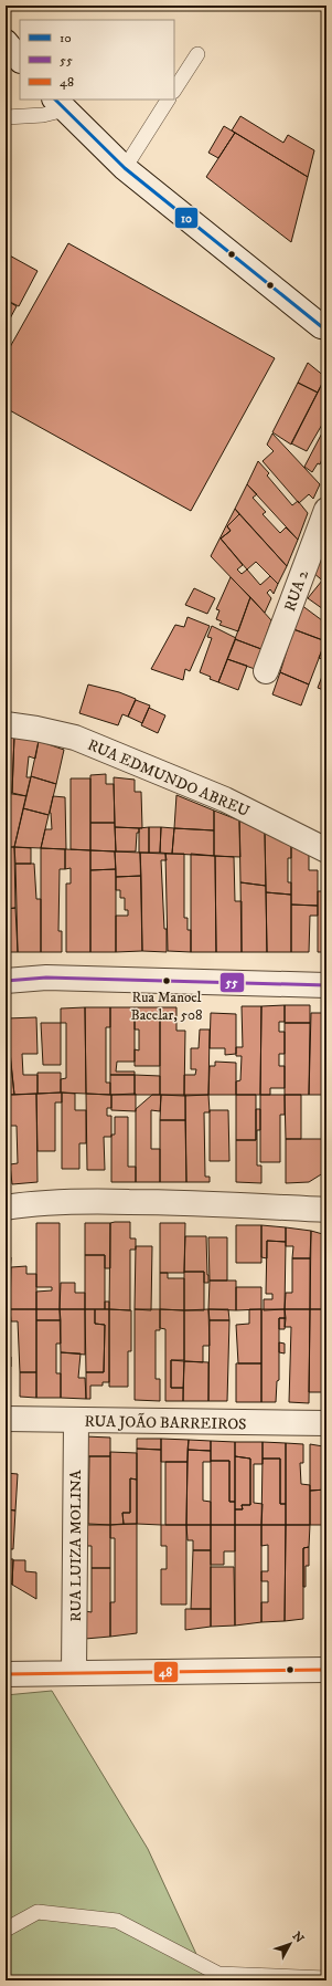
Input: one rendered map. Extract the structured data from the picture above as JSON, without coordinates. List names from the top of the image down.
{
  "streets": {
    "street": [
      "RUA 2",
      "RUA EDMUNDO ABREU",
      "RUA JOÃO BARREIROS",
      "RUA LUIZA MOLINA"
    ]
  },
  "crossings": [
    ["RUA JOÃO BARREIROS", "RUA LUIZA MOLINA"]
  ],
  "places": ["Rua Manoel Bacelar, 508"],
  "lines": ["transit line 10", "transit line 55", "transit line 48"],
  "legend": ["10", "55", "48"],
  "north": "top right"
}
